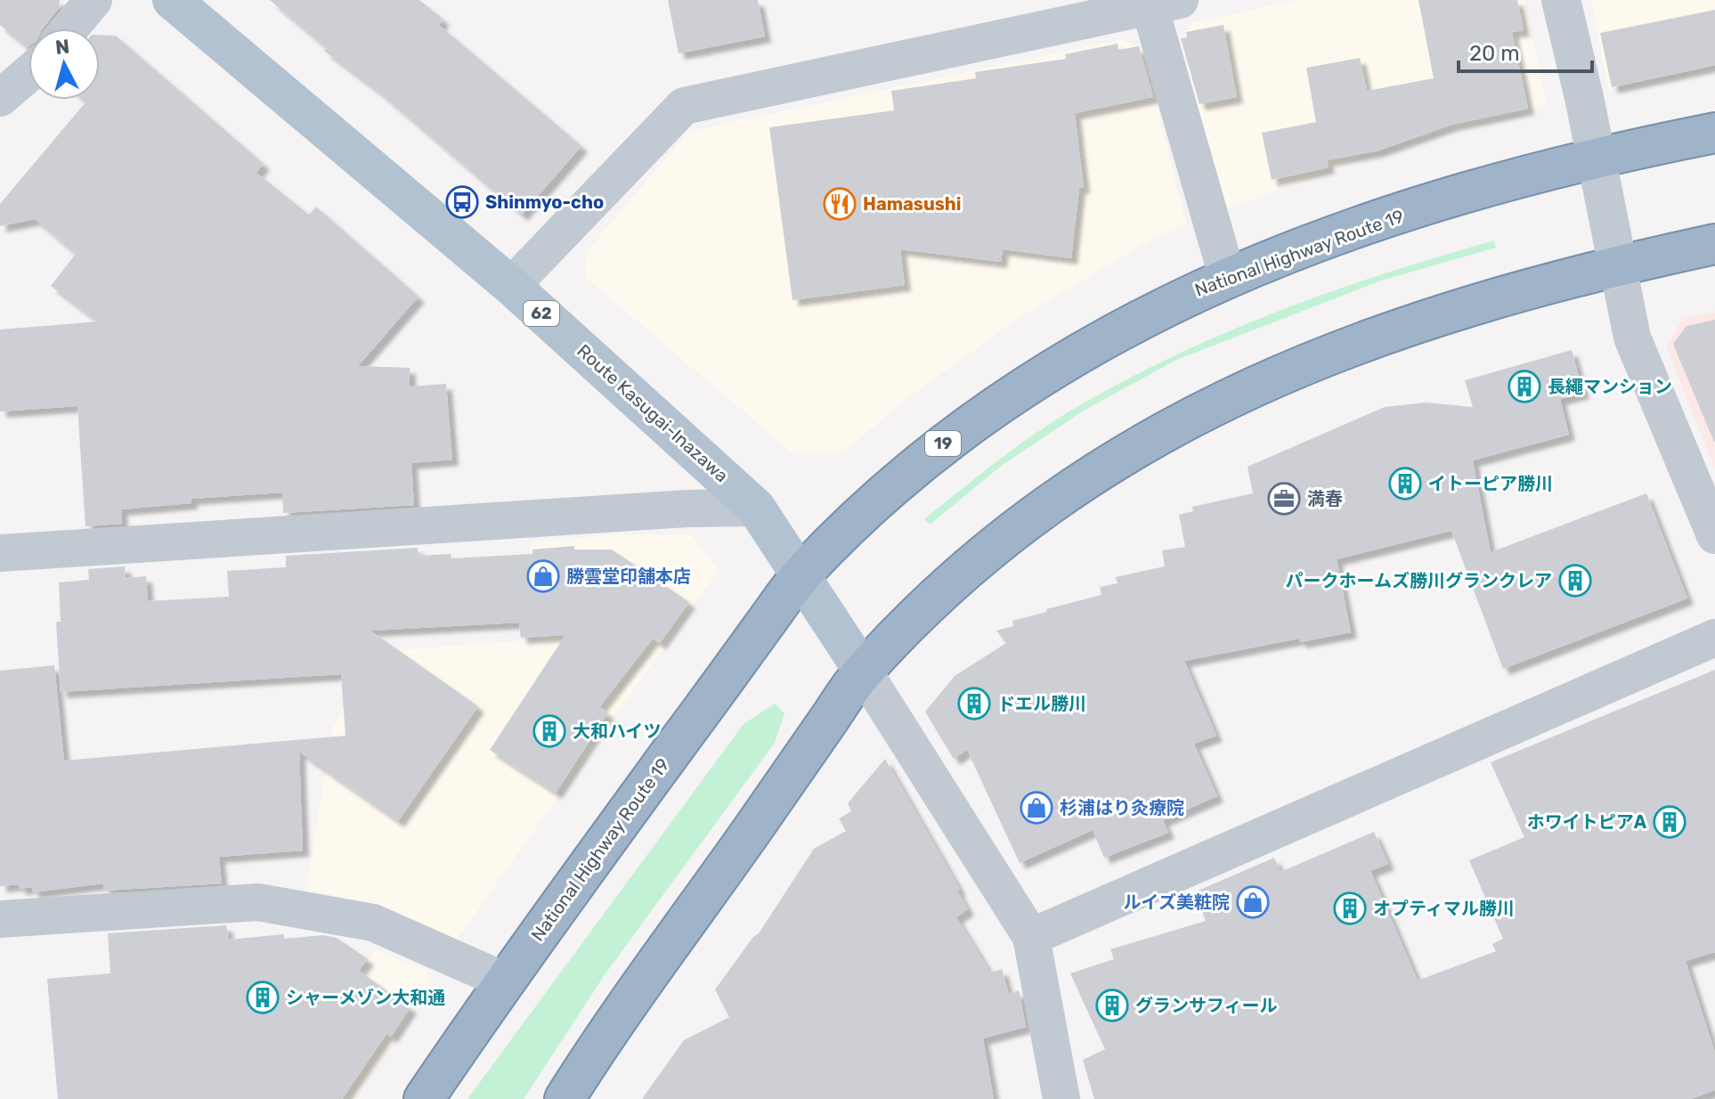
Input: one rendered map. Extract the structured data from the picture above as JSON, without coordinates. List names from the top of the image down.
{
  "streets": {
    "highway": ["National Highway Route 19", "19"],
    "main road": ["62", "Route Kasugai-Inazawa"]
  },
  "crossings": [
    ["National Highway Route 19", "Route Kasugai-Inazawa"]
  ],
  "places": {
    "bus stop": ["Shinmyo-cho"],
    "restaurant": ["Hamasushi"],
    "building": [
      "長繩マンション",
      "イトーピア勝川",
      "パークホームズ勝川グランクレア",
      "ドエル勝川",
      "大和ハイツ",
      "ホワイトピアA",
      "オプティマル勝川",
      "シャーメゾン大和通",
      "グランサフィール"
    ],
    "office": ["満春"],
    "shop": ["勝雲堂印舗本店", "杉浦はり灸療院", "ルイズ美粧院"]
  },
  "scale_bar": "20 m",
  "north": "top"
}
